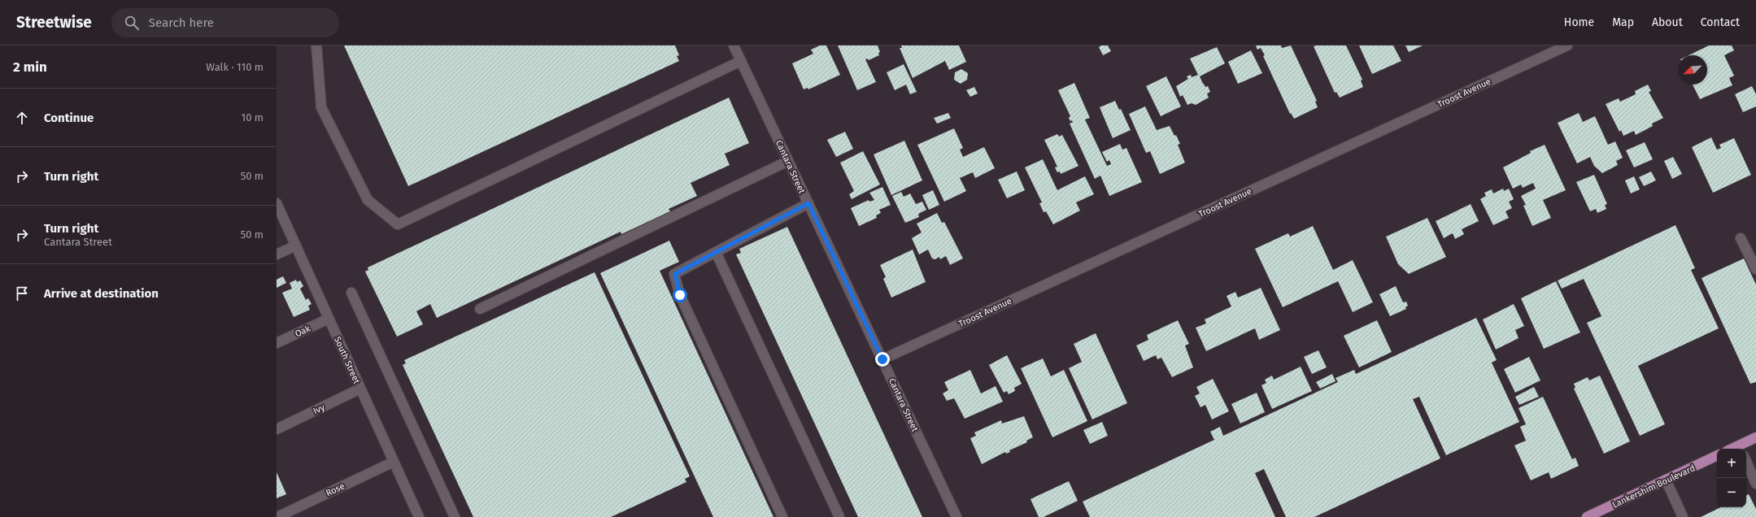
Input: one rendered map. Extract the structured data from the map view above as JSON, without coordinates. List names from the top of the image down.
{
  "streets": {
    "main road": ["Lankershim Boulevard"],
    "street": [
      "Troost Avenue",
      "Cantara Street",
      "Oak",
      "South Street",
      "Ivy",
      "Rose"
    ]
  },
  "crossings": [
    ["Troost Avenue", "Cantara Street"],
    ["Oak", "South Street"],
    ["South Street", "Ivy"],
    ["South Street", "Rose"]
  ],
  "north": "bottom left",
  "page": {
    "header": "Streetwise",
    "search": "Search here",
    "nav": [
      "Home",
      "Map",
      "About",
      "Contact"
    ],
    "heading": ["2 min", "Walk · 110 m"],
    "list": [
      ["Continue", "10 m"],
      ["Turn right", "50 m"],
      ["Turn right", "Cantara Street", "50 m"],
      "Arrive at destination"
    ],
    "map_buttons": ["+", "−"]
  }
}
